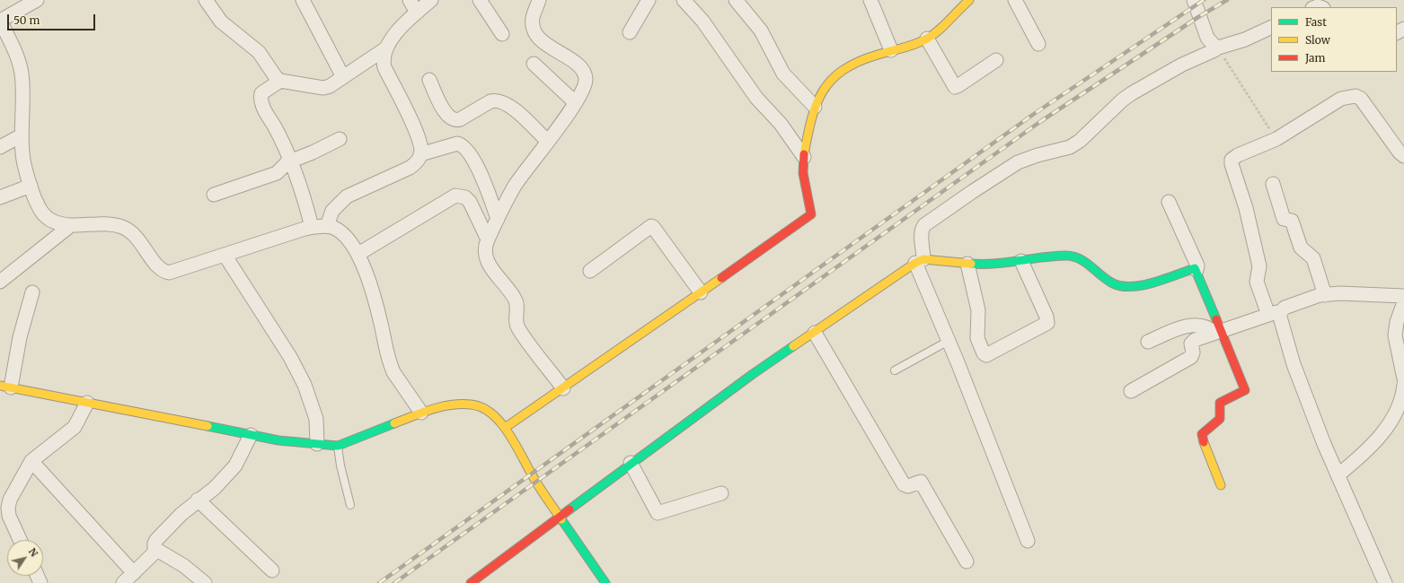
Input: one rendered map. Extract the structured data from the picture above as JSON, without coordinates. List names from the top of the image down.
{
  "legend": ["Fast", "Slow", "Jam"],
  "scale_bar": "50 m",
  "north": "top right"
}
